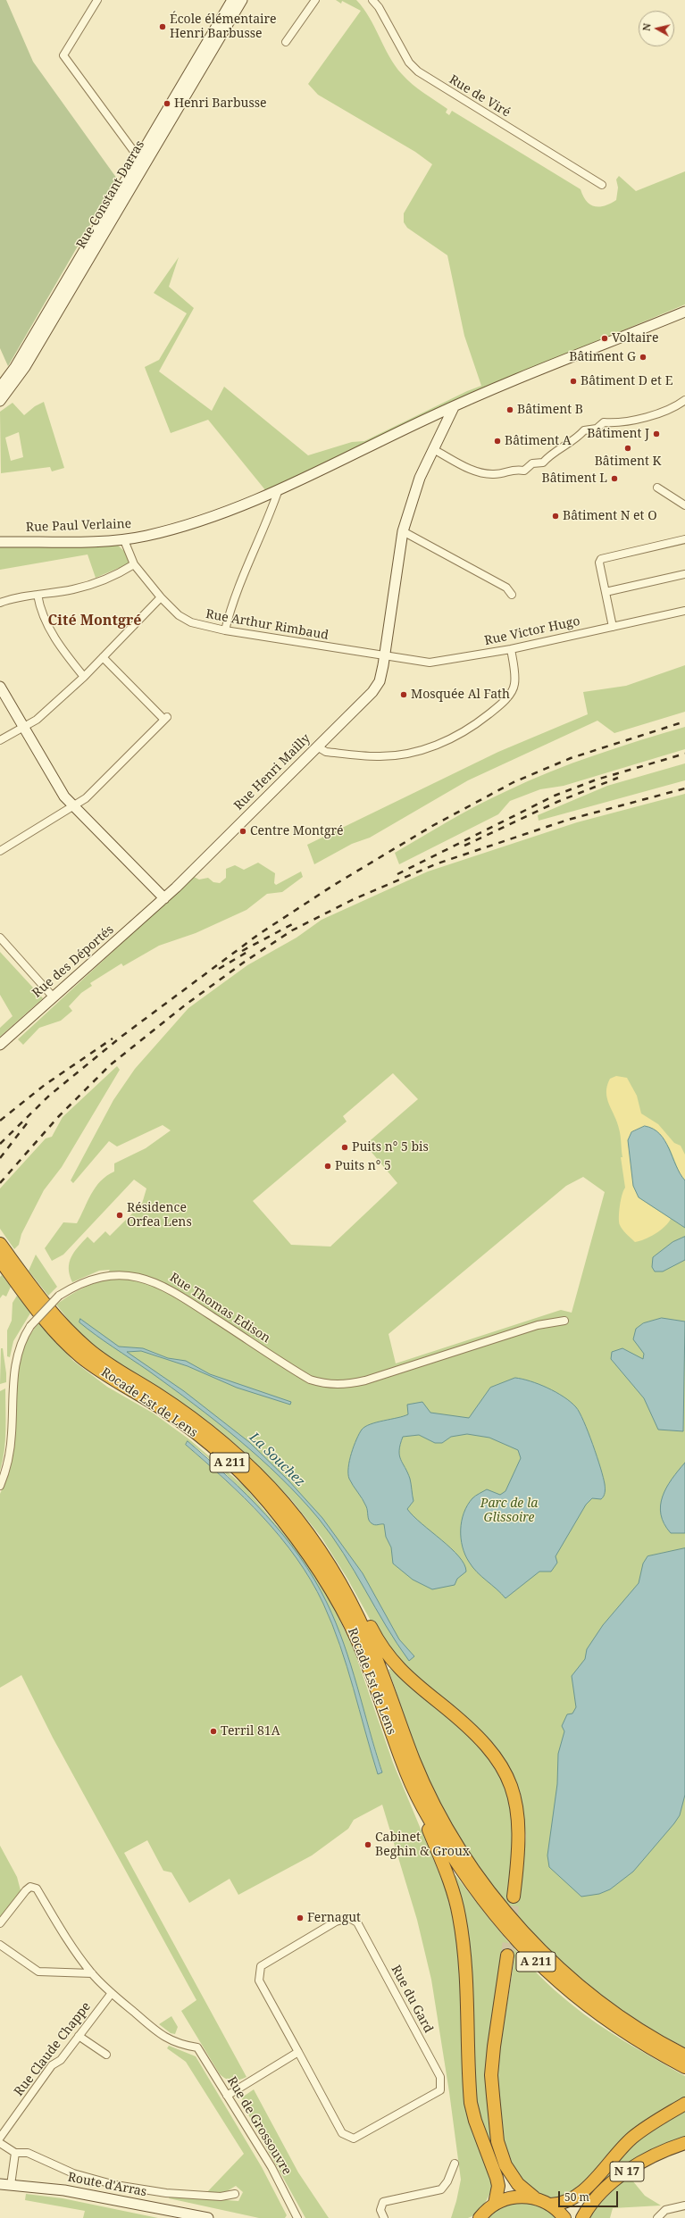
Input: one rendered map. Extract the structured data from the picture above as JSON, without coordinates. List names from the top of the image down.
{
  "streets": {
    "highway": ["Rocade Est de Lens", "A 211", "N 17"],
    "street": [
      "Rue de Viré",
      "Rue Constant Darras",
      "Rue Paul Verlaine",
      "Rue Arthur Rimbaud",
      "Rue Victor Hugo",
      "Rue Henri Mailly",
      "Rue des Déportés",
      "Rue Thomas Edison",
      "Rue du Gard",
      "Rue Claude Chappe",
      "Rue de Grossouvre",
      "Route d'Arras"
    ]
  },
  "crossings": [
    ["Rue Paul Verlaine", "Rue Arthur Rimbaud"],
    ["Rue Paul Verlaine", "Rue Henri Mailly"],
    ["Rue Arthur Rimbaud", "Rue Victor Hugo"],
    ["Rue Arthur Rimbaud", "Rue Henri Mailly"],
    ["Rue Victor Hugo", "Rue Henri Mailly"],
    ["Rue Henri Mailly", "Rue des Déportés"],
    ["Rocade Est de Lens", "A 211"],
    ["Rue Claude Chappe", "Rue de Grossouvre"]
  ],
  "districts": ["Cité Montgré"],
  "water": ["La Souchez"],
  "parks": ["Parc de la Glissoire"],
  "places": [
    "École élémentaire Henri Barbusse",
    "Henri Barbusse",
    "Voltaire",
    "Bâtiment G",
    "Bâtiment D et E",
    "Bâtiment B",
    "Bâtiment J",
    "Bâtiment A",
    "Bâtiment K",
    "Bâtiment L",
    "Bâtiment N et O",
    "Mosquée Al Fath",
    "Centre Montgré",
    "Puits n° 5 bis",
    "Puits n° 5",
    "Résidence Orfea Lens",
    "Terril 81A",
    "Cabinet Beghin & Groux",
    "Fernagut"
  ],
  "scale_bar": "50 m",
  "north": "left"
}
